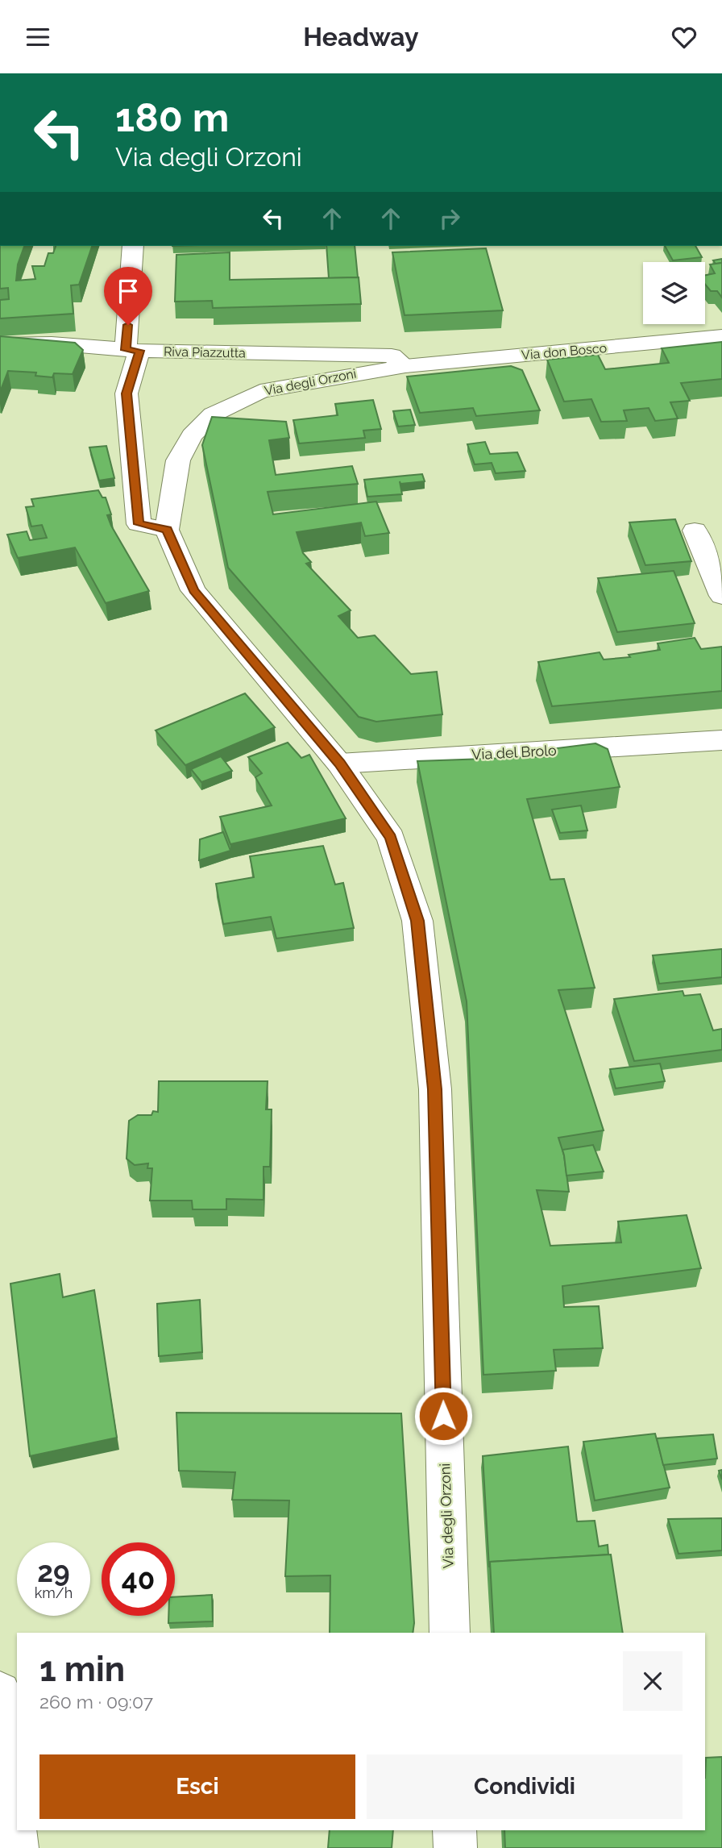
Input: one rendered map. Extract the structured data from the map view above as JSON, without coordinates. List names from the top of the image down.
{
  "streets": {
    "street": [
      "Via don Bosco",
      "Riva Piazzutta",
      "Via degli Orzoni",
      "Via del Brolo"
    ]
  },
  "crossings": [
    ["Via don Bosco", "Riva Piazzutta"],
    ["Via don Bosco", "Via degli Orzoni"],
    ["Riva Piazzutta", "Via degli Orzoni"],
    ["Via degli Orzoni", "Via del Brolo"]
  ],
  "page": {
    "header": "Headway",
    "turn": ["180 m", "Via degli Orzoni"],
    "speed": "29 km/h",
    "limit": "40",
    "heading": ["1 min", "260 m · 09:07"],
    "buttons": ["Esci", "Condividi"]
  }
}
